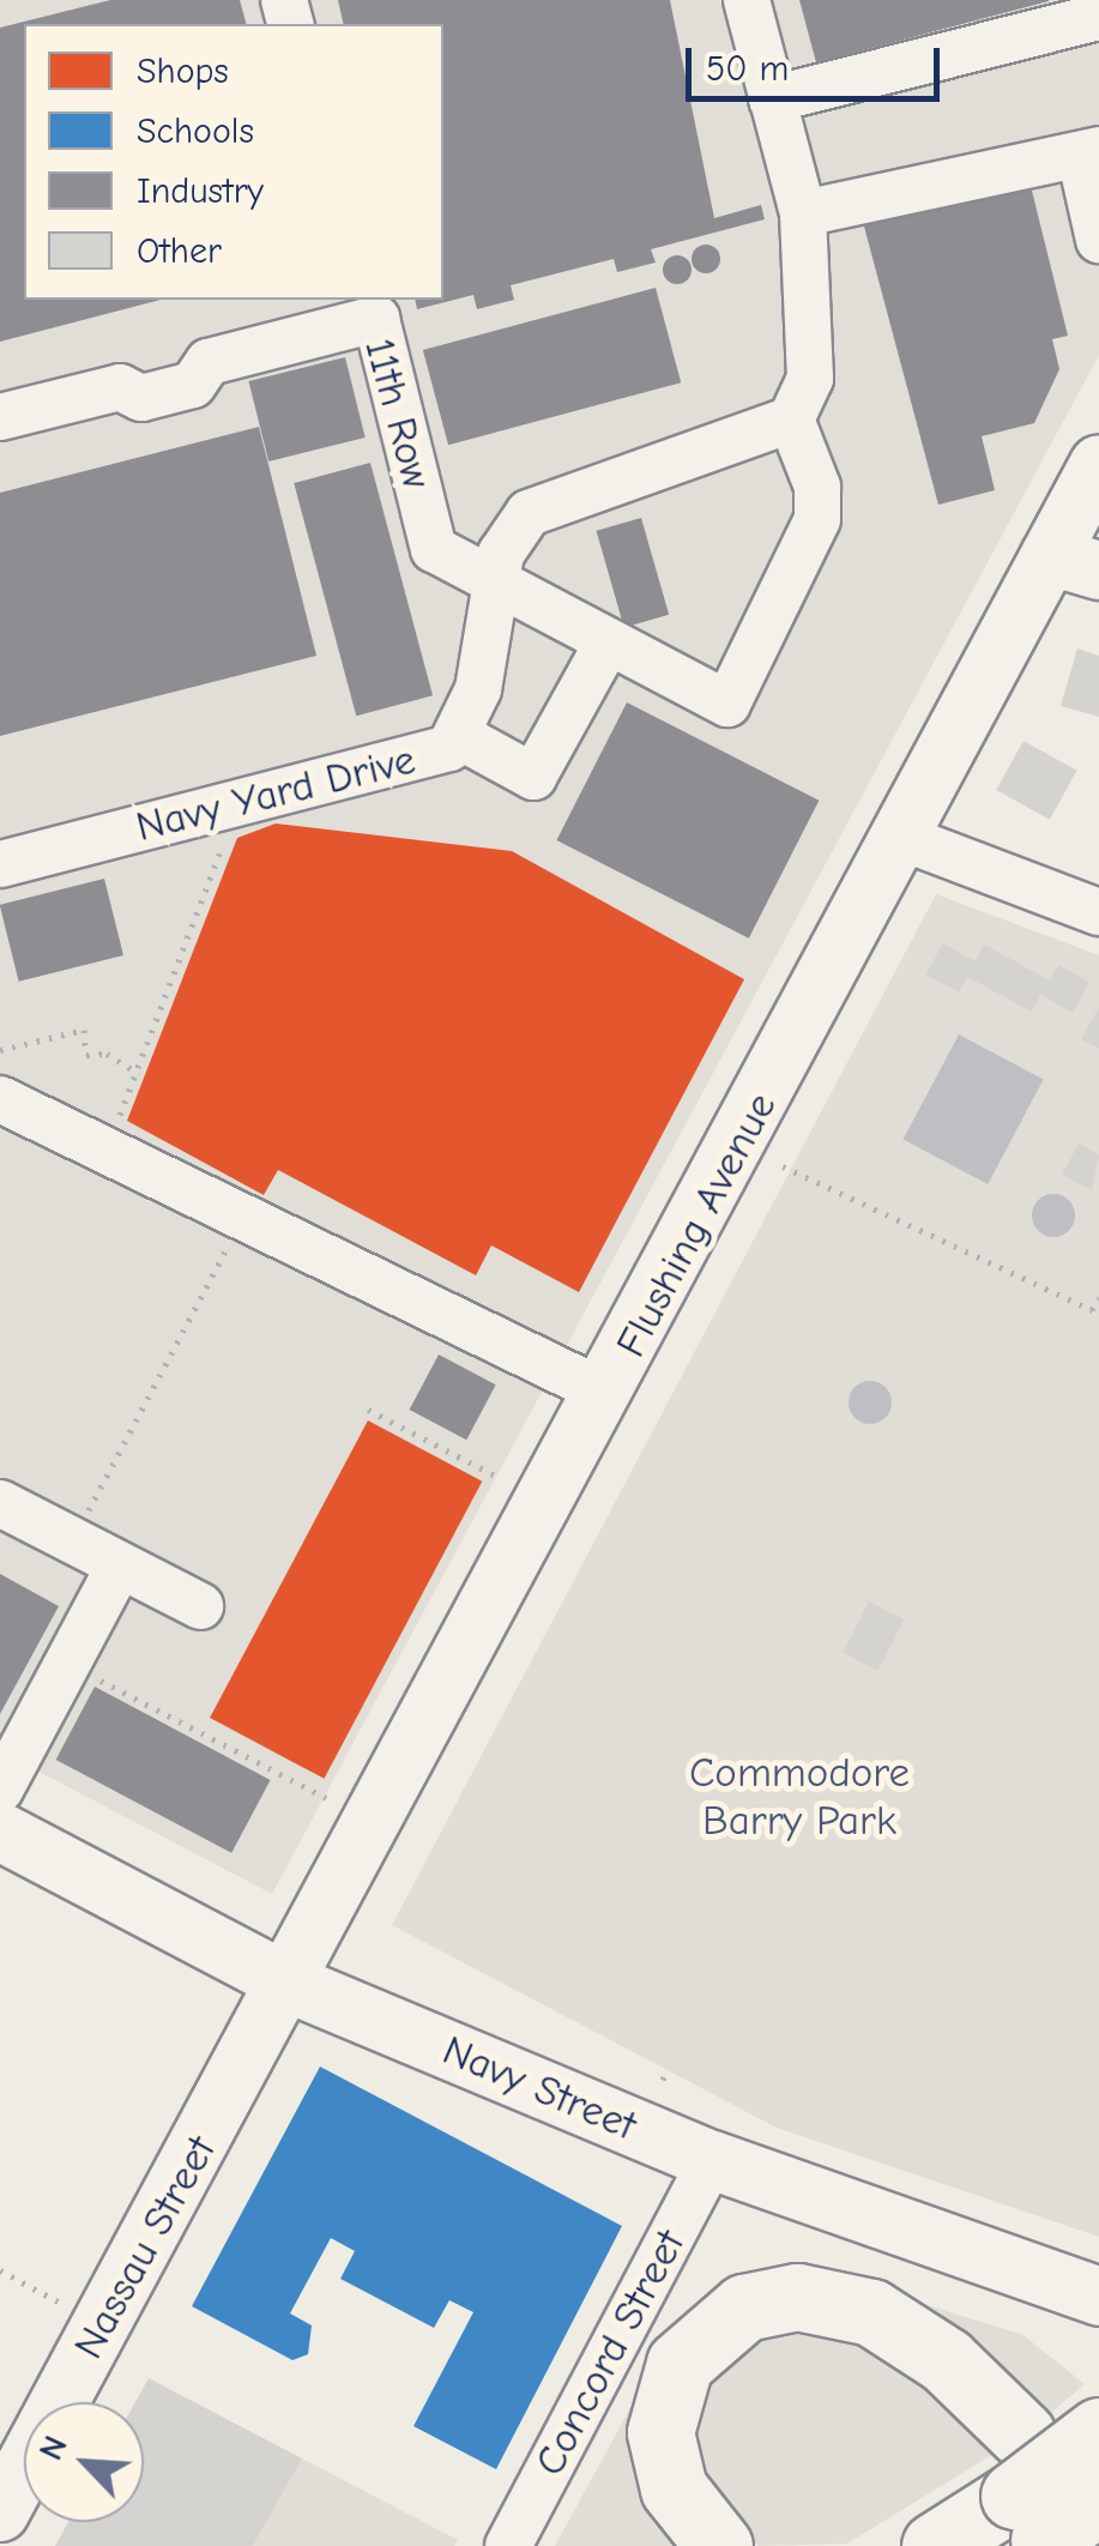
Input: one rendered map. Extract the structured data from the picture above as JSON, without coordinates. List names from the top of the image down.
{
  "streets": {
    "main road": ["Flushing Avenue", "Navy Street", "Nassau Street"],
    "street": ["11th Row", "Navy Yard Drive", "Concord Street"]
  },
  "crossings": [
    ["11th Row", "Navy Yard Drive"],
    ["Flushing Avenue", "Navy Street"],
    ["Flushing Avenue", "Nassau Street"],
    ["Navy Street", "Nassau Street"],
    ["Navy Street", "Concord Street"]
  ],
  "parks": ["Commodore Barry Park"],
  "legend": [
    "Shops",
    "Schools",
    "Industry",
    "Other"
  ],
  "scale_bar": "50 m",
  "north": "top left"
}
